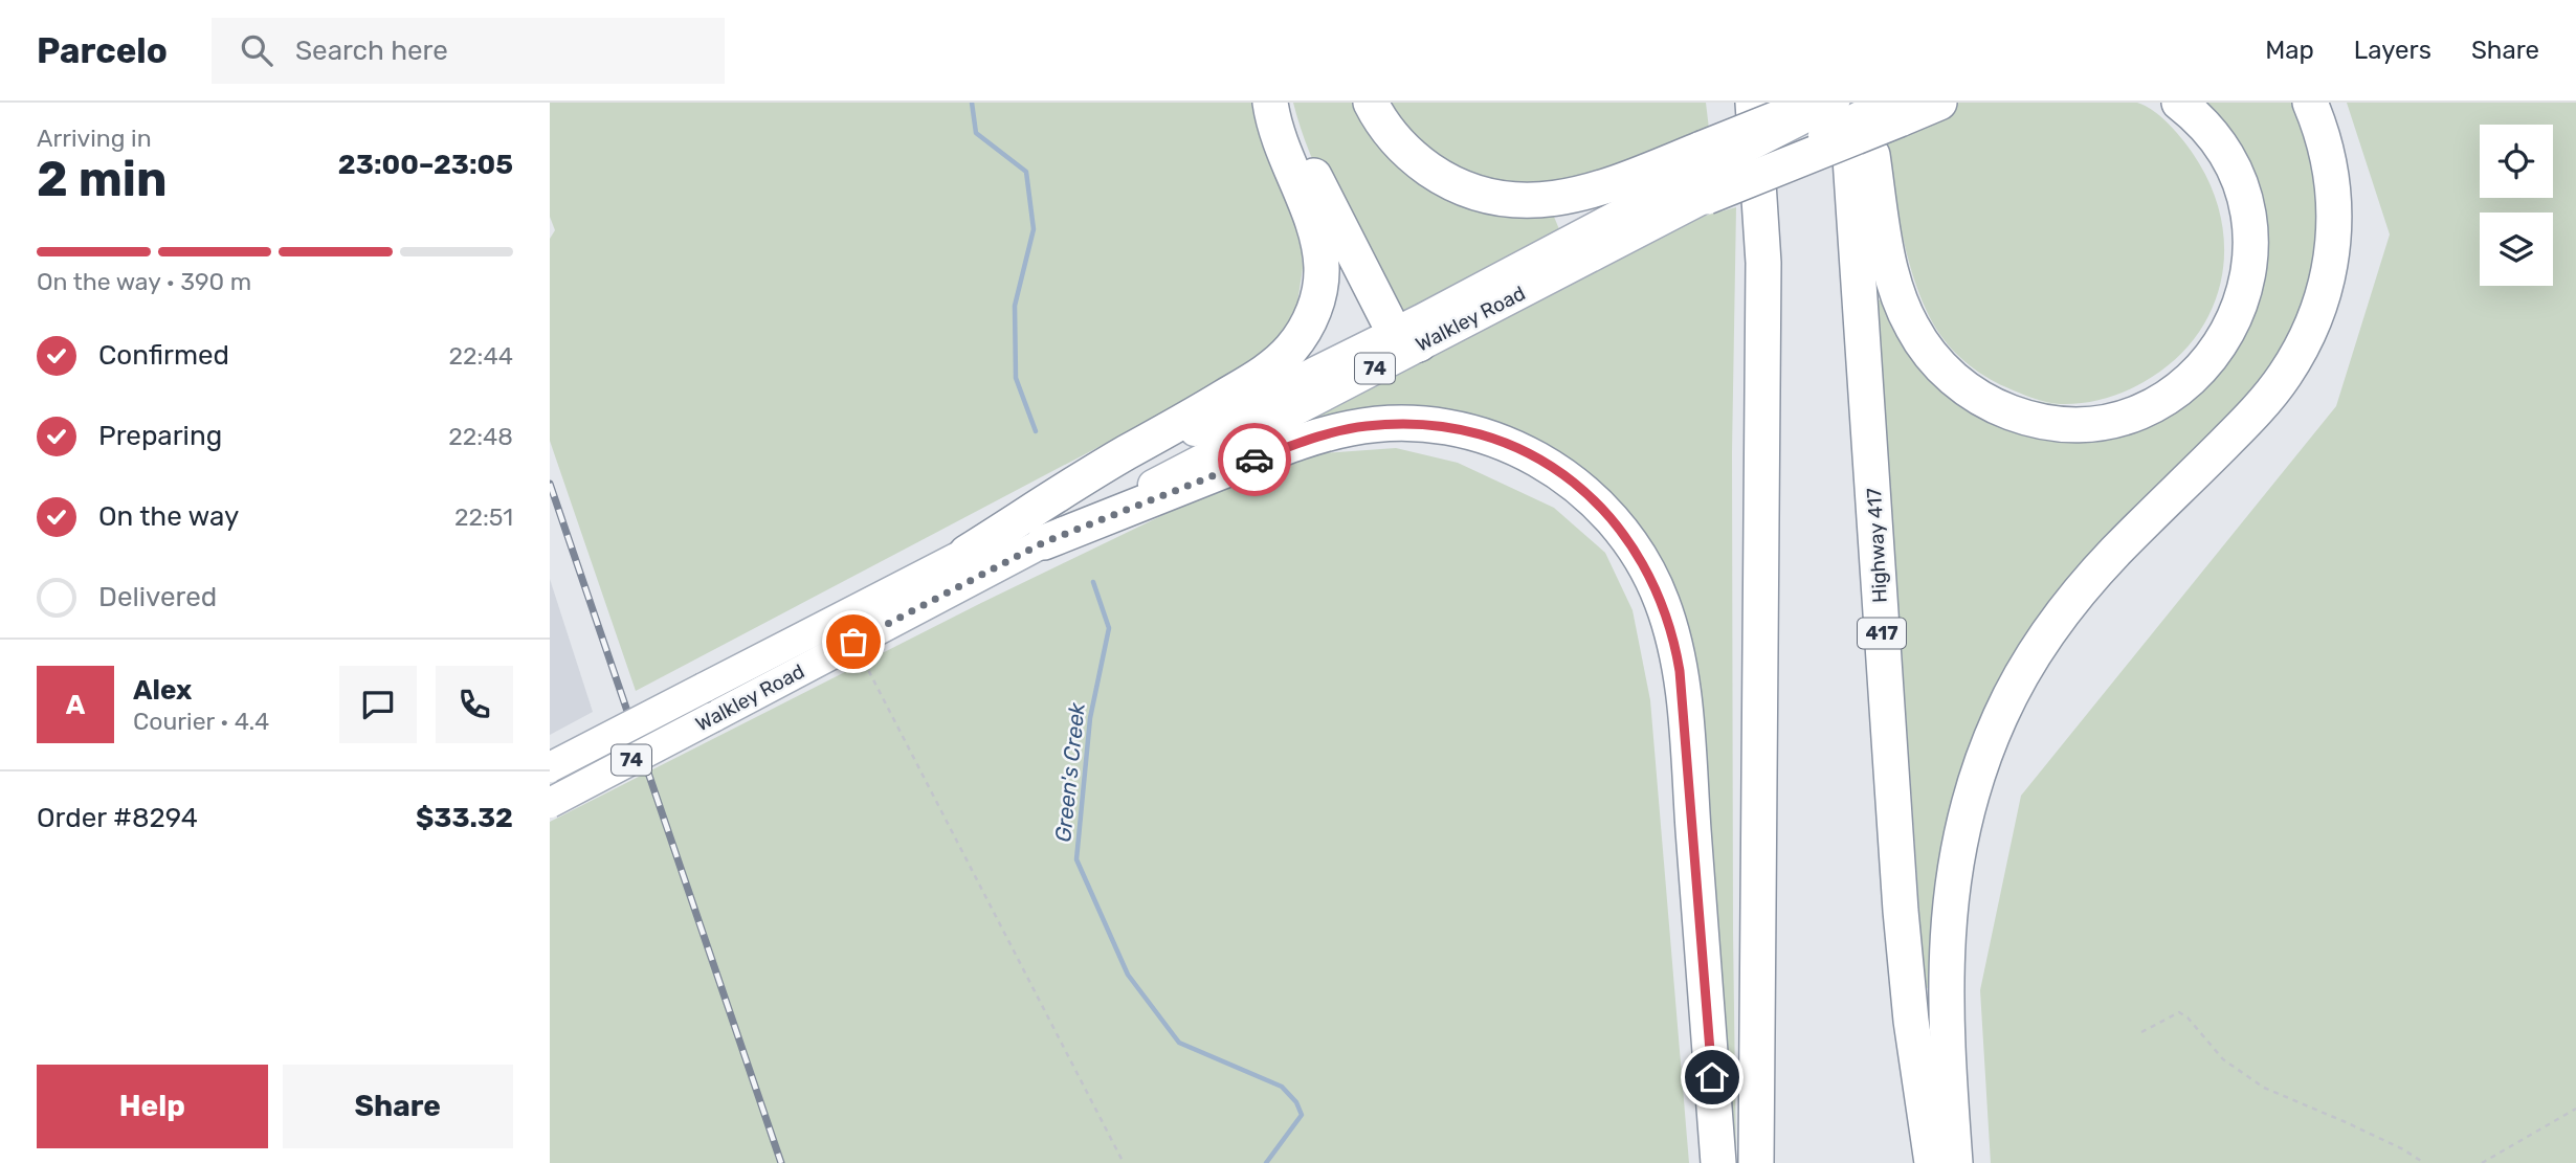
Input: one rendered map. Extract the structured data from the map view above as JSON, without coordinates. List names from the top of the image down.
{
  "streets": {
    "highway": ["Highway 417", "417"],
    "main road": ["Walkley Road", "74"]
  },
  "water": ["Green's Creek"],
  "page": {
    "header": "Parcelo",
    "search": "Search here",
    "nav": ["Map", "Layers", "Share"],
    "heading": ["2 min", "Arriving in", "23:00–23:05"],
    "panel": [
      "Alex",
      "Courier · 4.4",
      "Order #8294",
      "$33.32"
    ],
    "bar": "On the way · 390 m",
    "list": [
      ["Confirmed", "22:44"],
      ["Preparing", "22:48"],
      ["On the way", "22:51"],
      "Delivered"
    ],
    "round": "A",
    "buttons": ["Help", "Share"]
  }
}
